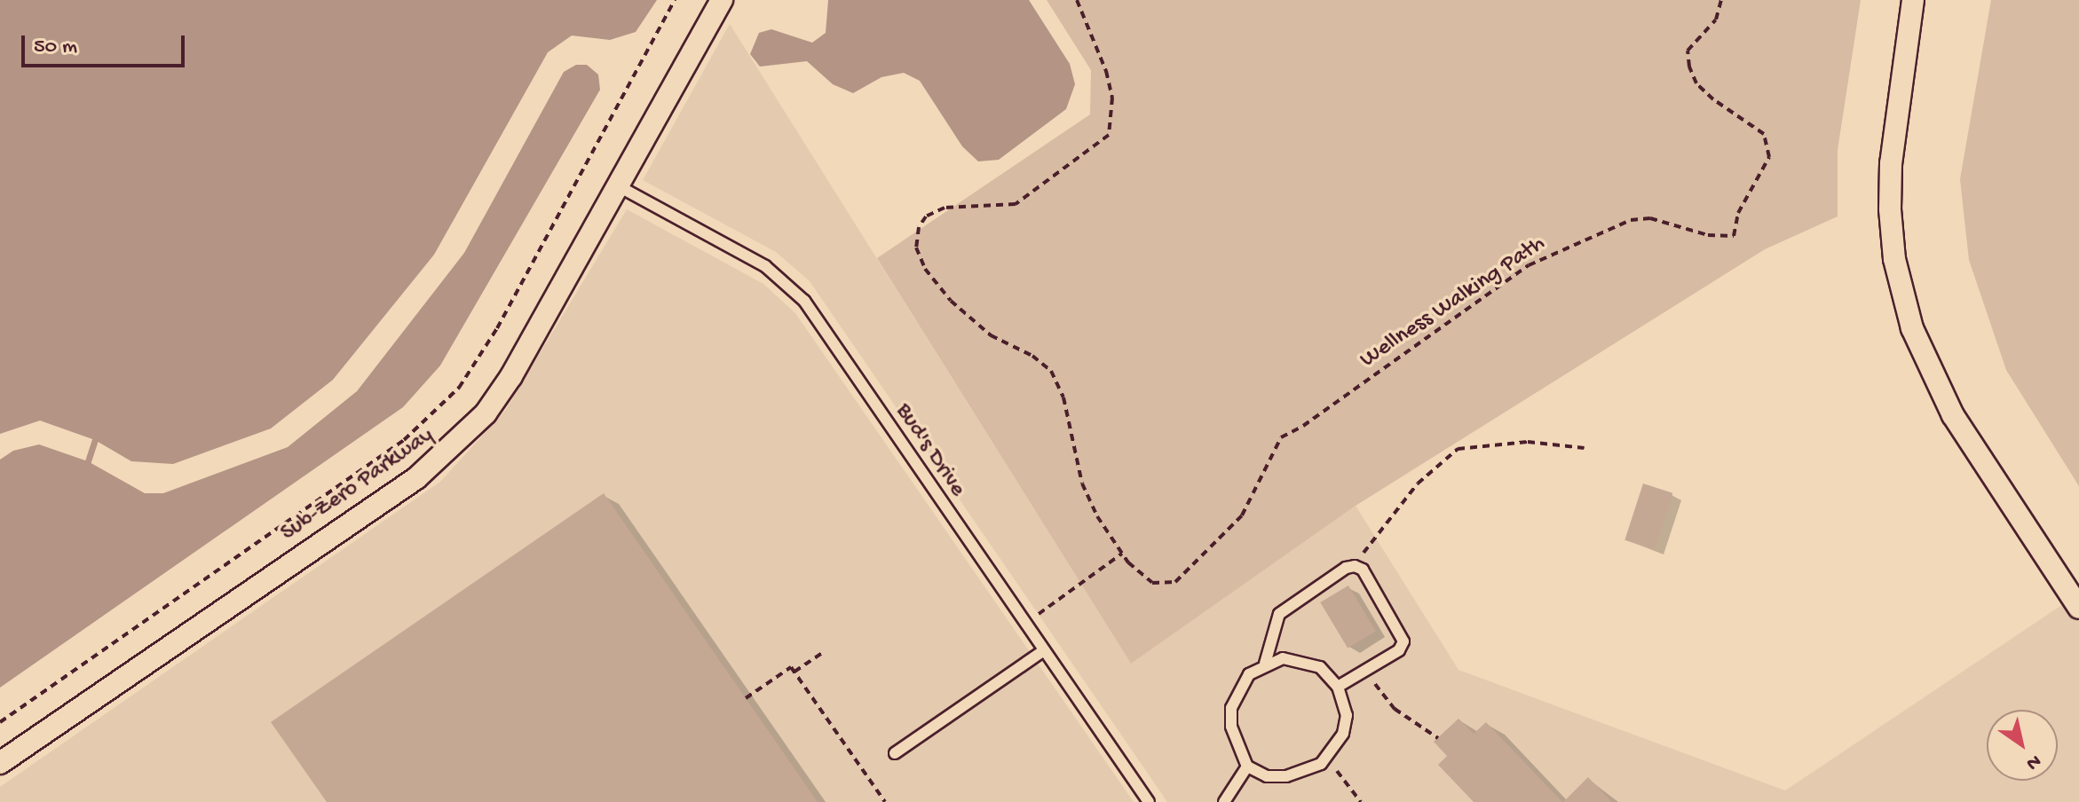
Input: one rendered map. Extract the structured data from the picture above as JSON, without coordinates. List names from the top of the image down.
{
  "streets": {
    "street": ["Sub-Zero Parkway"],
    "lane": ["Bud's Drive"],
    "path": ["Wellness Walking Path"]
  },
  "crossings": [
    ["Bud's Drive", "Sub-Zero Parkway"]
  ],
  "scale_bar": "50 m",
  "north": "bottom right"
}
